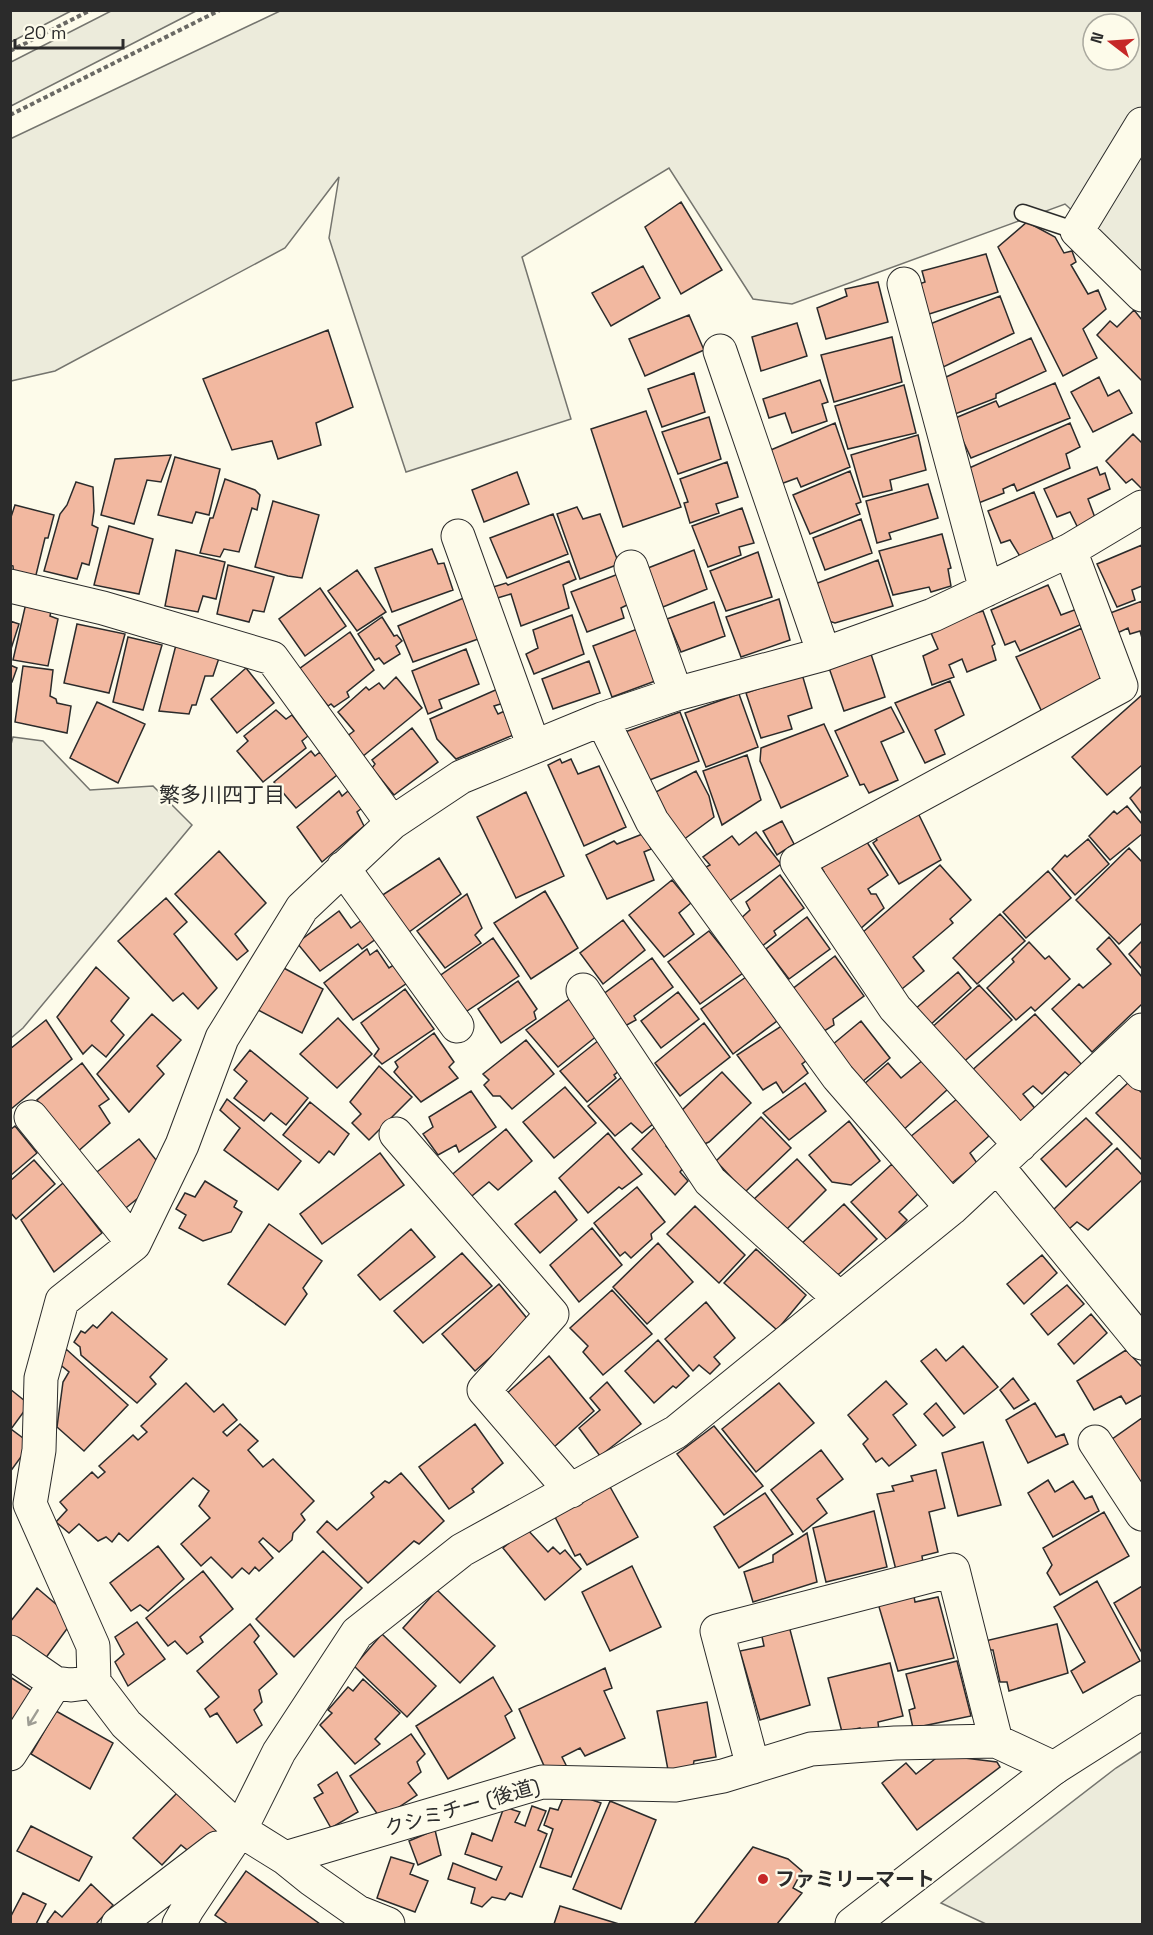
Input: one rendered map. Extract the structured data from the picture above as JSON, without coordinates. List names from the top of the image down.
{
  "streets": {
    "street": ["クシミチー (後道)"]
  },
  "districts": ["繁多川四丁目"],
  "places": ["ファミリーマート"],
  "scale_bar": "20 m",
  "north": "left"
}
